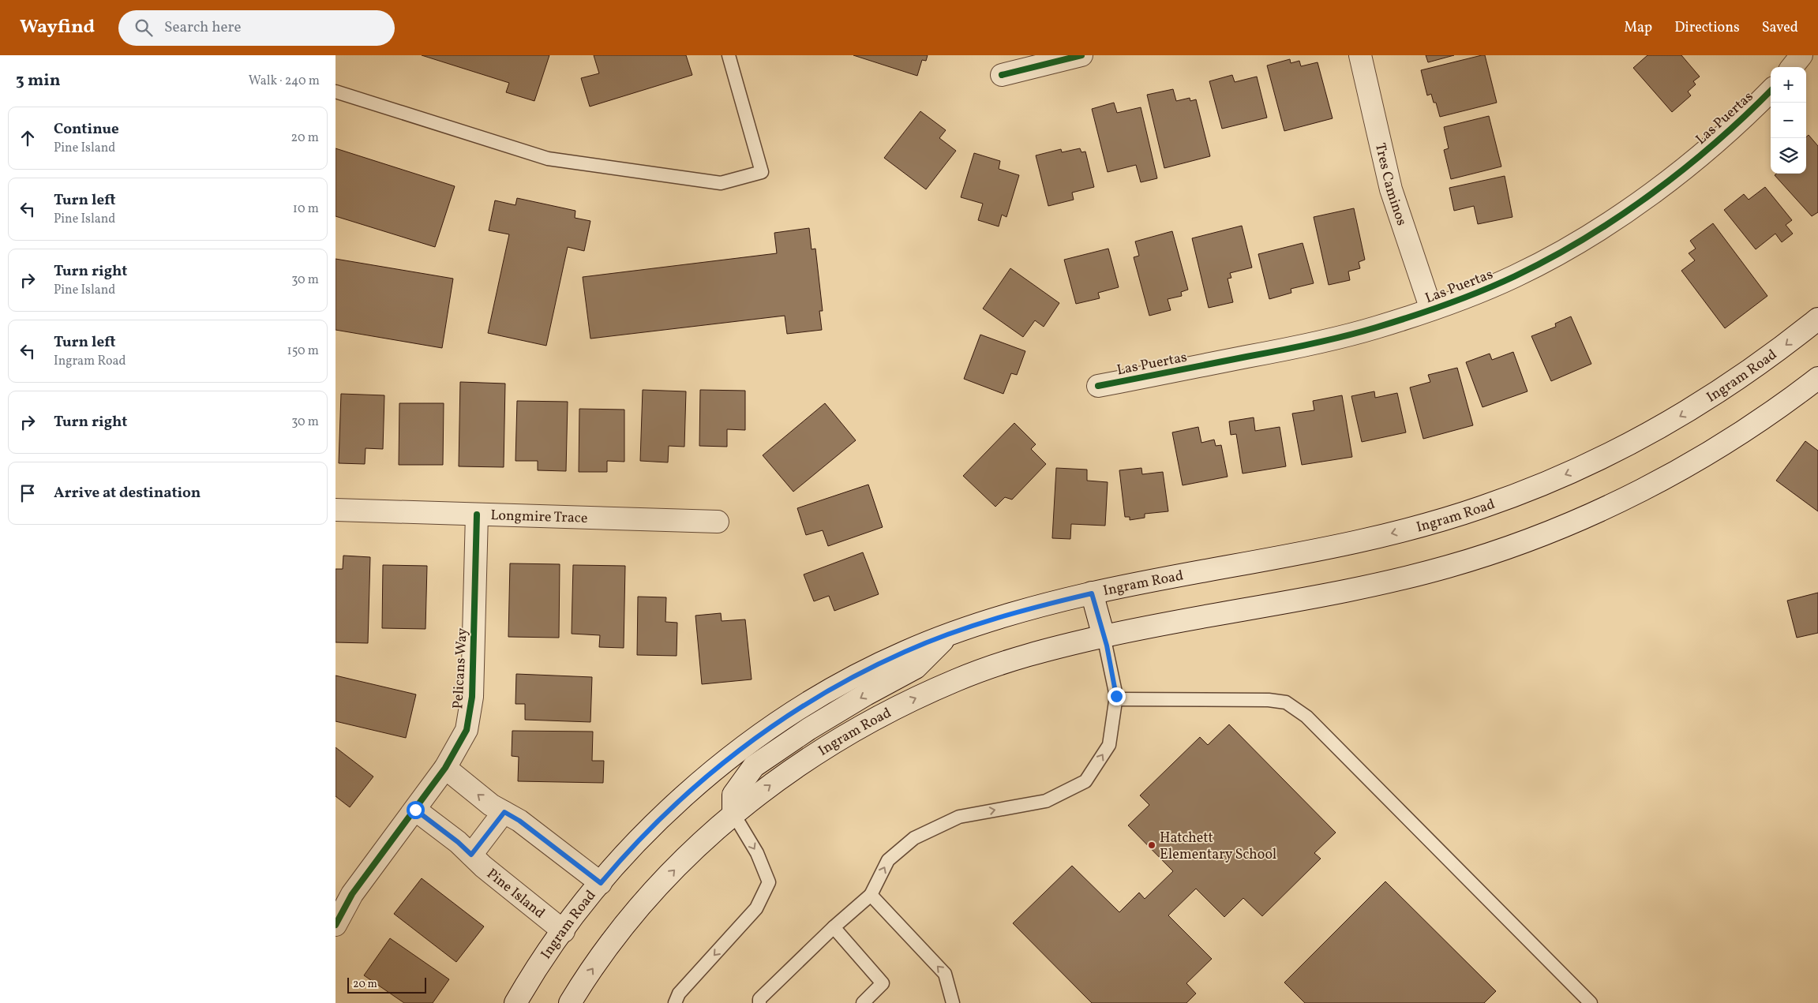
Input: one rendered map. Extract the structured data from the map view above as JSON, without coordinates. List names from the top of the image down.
{
  "streets": {
    "main road": [
      "Las Puertas",
      "Tres Caminos",
      "Ingram Road",
      "Longmire Trace",
      "Pelicans Way",
      "Pine Island"
    ]
  },
  "crossings": [
    ["Las Puertas", "Tres Caminos"],
    ["Ingram Road", "Pine Island"],
    ["Longmire Trace", "Pelicans Way"],
    ["Pelicans Way", "Pine Island"]
  ],
  "places": ["Hatchett Elementary School"],
  "scale_bar": "20 m",
  "page": {
    "header": "Wayfind",
    "search": "Search here",
    "nav": ["Map", "Directions", "Saved"],
    "heading": ["3 min", "Walk · 240 m"],
    "map_buttons": ["+", "−"],
    "list": [
      ["Continue", "Pine Island", "20 m"],
      ["Turn left", "Pine Island", "10 m"],
      ["Turn right", "Pine Island", "30 m"],
      ["Turn left", "Ingram Road", "150 m"],
      ["Turn right", "30 m"],
      "Arrive at destination"
    ],
    "scale": "20 m"
  }
}
